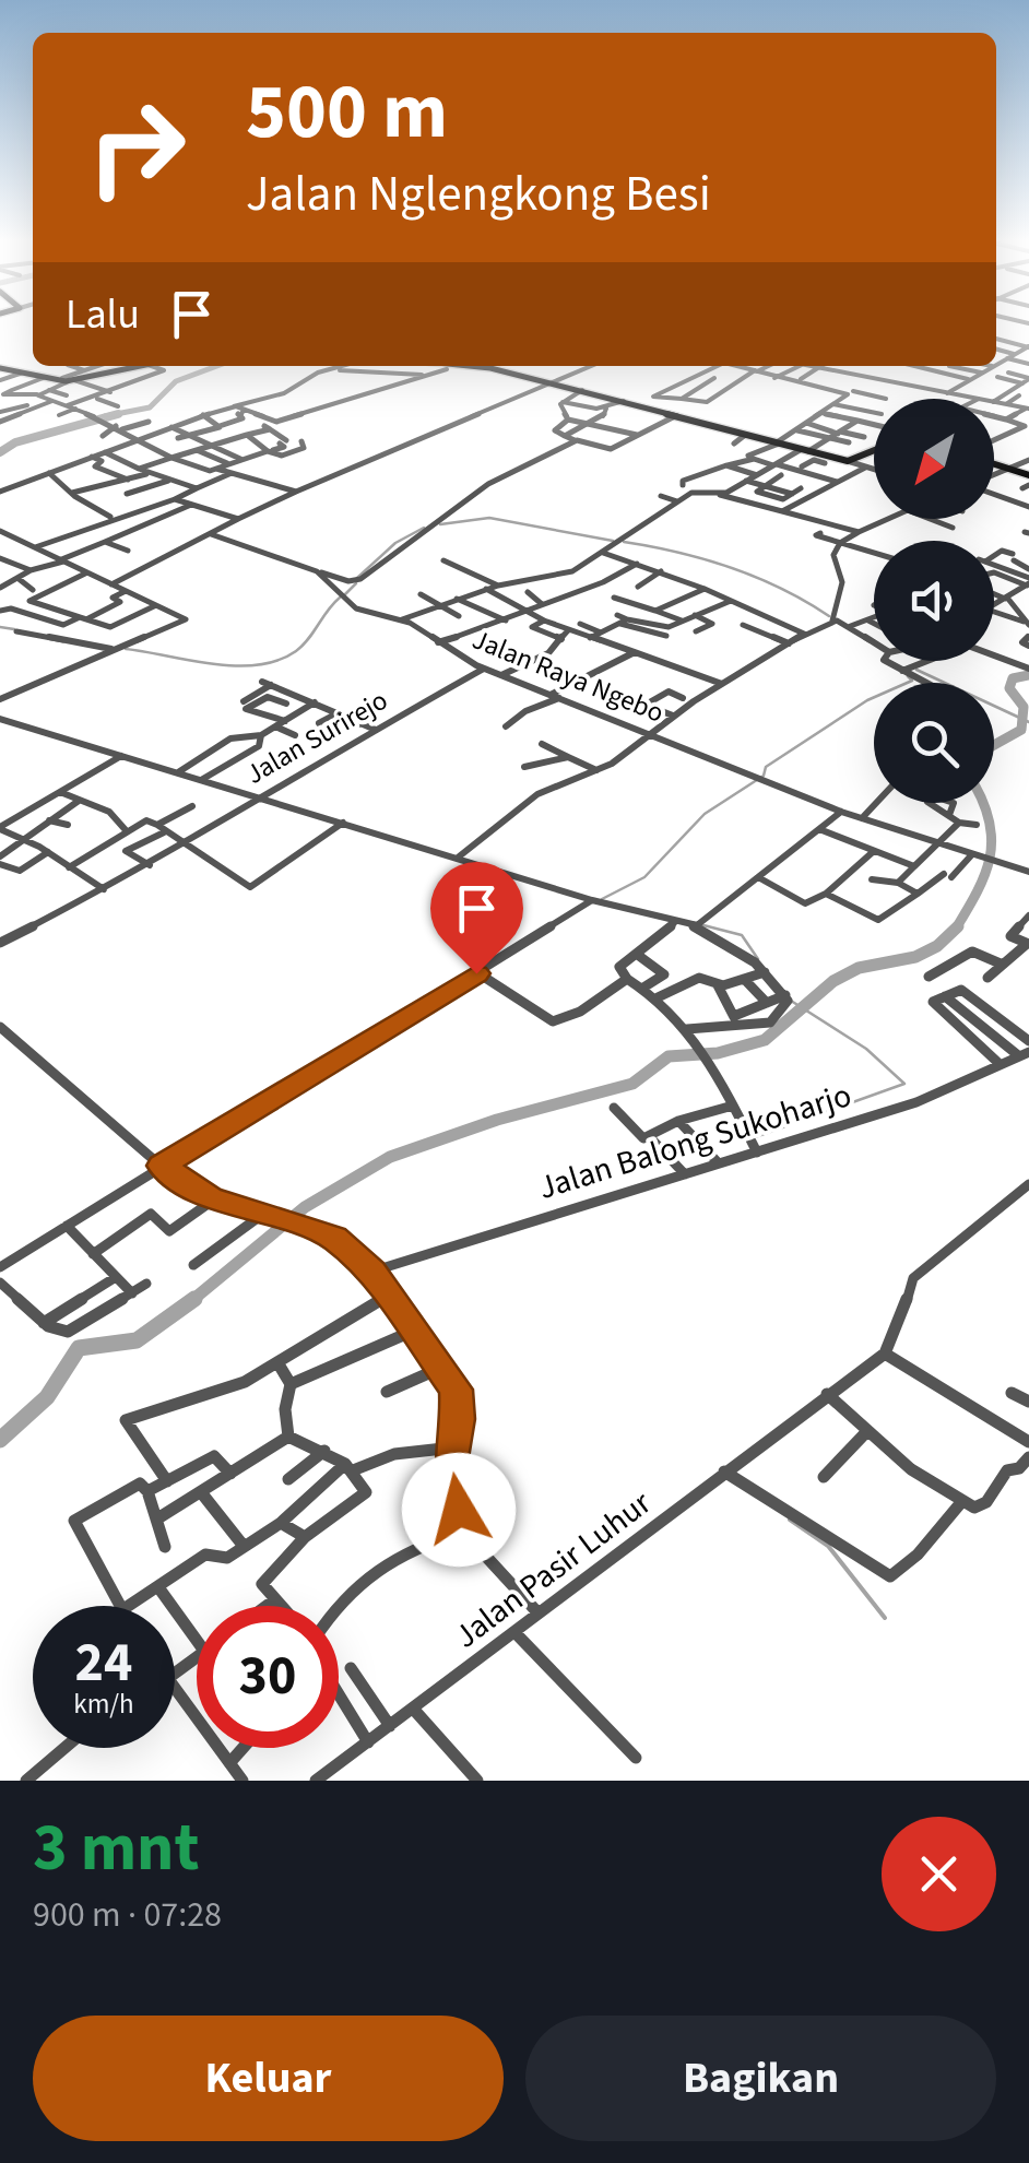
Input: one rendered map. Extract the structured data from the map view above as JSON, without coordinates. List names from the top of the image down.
{
  "streets": {
    "street": [
      "Jalan Raya Ngebo",
      "Jalan Surirejo",
      "Jalan Balong Sukoharjo",
      "Jalan Pasir Luhur"
    ]
  },
  "crossings": [
    ["Jalan Raya Ngebo", "Jalan Surirejo"]
  ],
  "north": "bottom left",
  "page": {
    "turn": ["500 m", "Jalan Nglengkong Besi"],
    "then": "Lalu",
    "speed": "24 km/h",
    "limit": "30",
    "heading": ["3 mnt", "900 m · 07:28"],
    "buttons": ["Keluar", "Bagikan"]
  }
}
